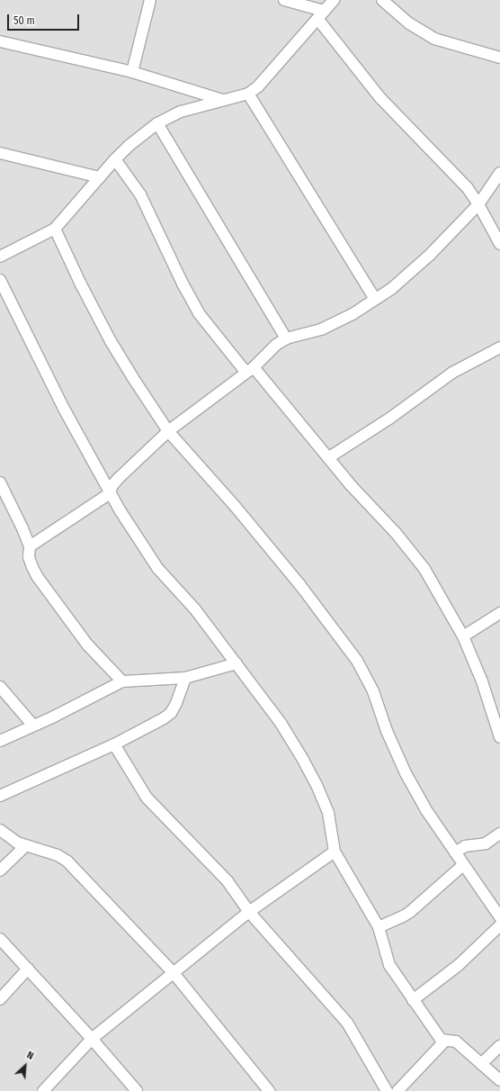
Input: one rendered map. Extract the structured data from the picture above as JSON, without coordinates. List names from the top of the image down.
{
  "scale_bar": "50 m",
  "north": "top right"
}
